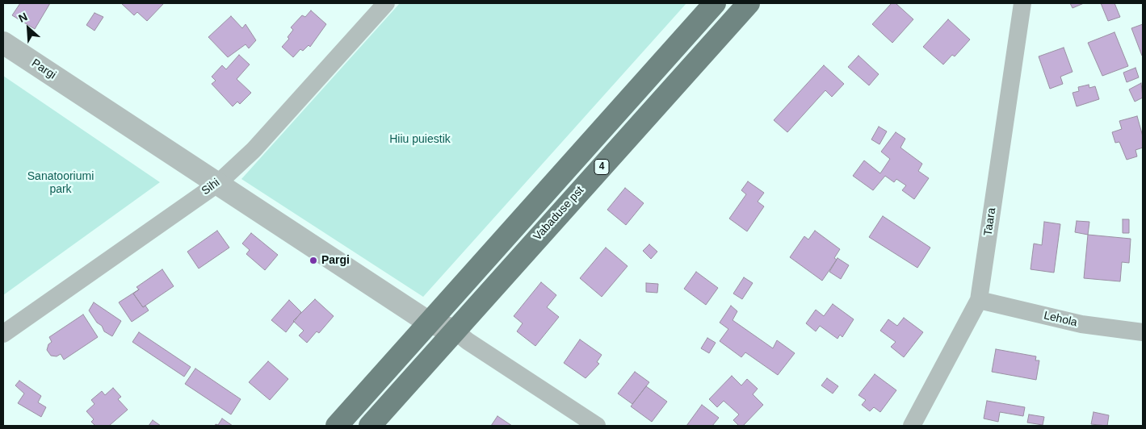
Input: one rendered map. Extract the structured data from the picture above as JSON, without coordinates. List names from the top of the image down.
{
  "streets": {
    "highway": ["4", "Vabaduse pst"],
    "street": [
      "Pargi",
      "Sihi",
      "Taara",
      "Lehola"
    ]
  },
  "crossings": [
    ["Pargi", "4"],
    ["Pargi", "Sihi"],
    ["Pargi", "Vabaduse pst"],
    ["Taara", "Lehola"]
  ],
  "parks": ["Hiiu puiestik", "Sanatooriumi park"],
  "places": ["Pargi"],
  "north": "top left"
}
